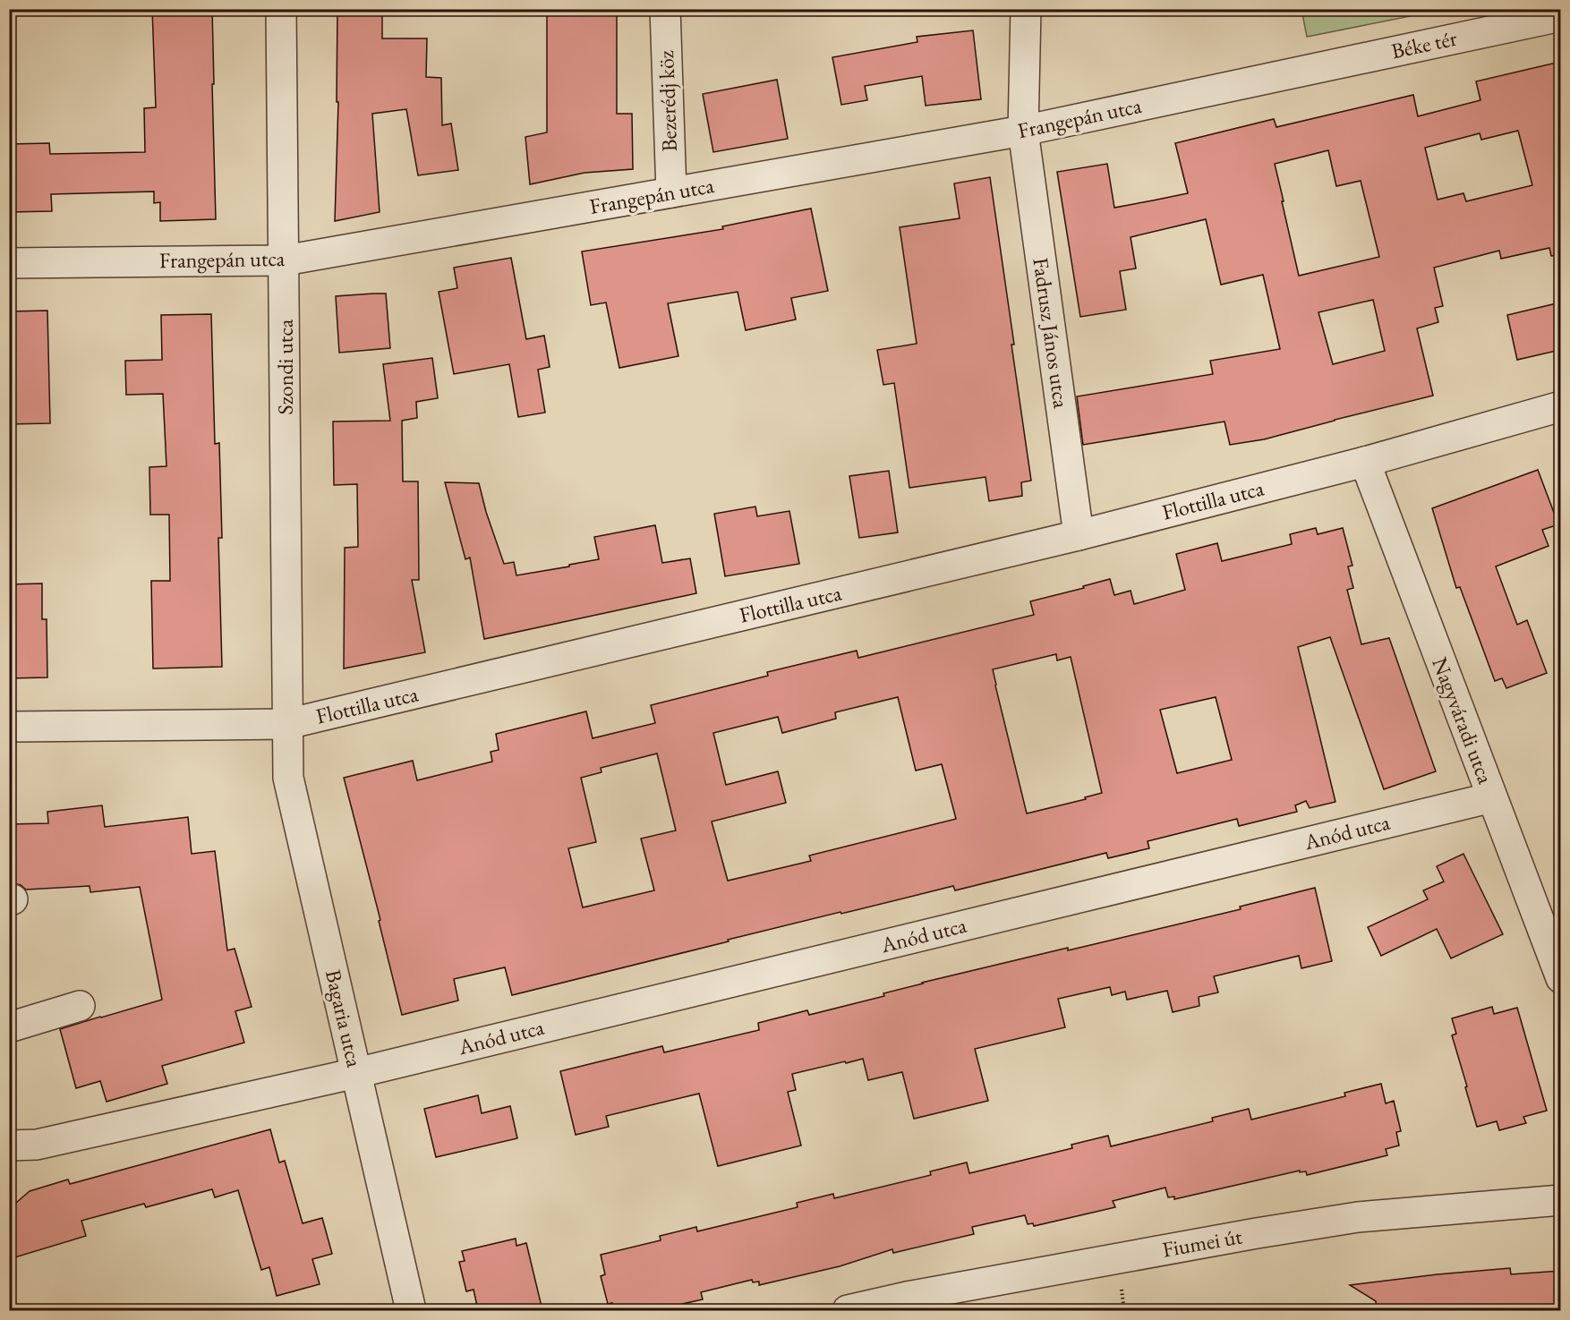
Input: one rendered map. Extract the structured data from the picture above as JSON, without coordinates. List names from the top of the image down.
{
  "streets": {
    "street": [
      "Béke tér",
      "Bezerédj köz",
      "Frangepán utca",
      "Fadrusz János utca",
      "Szondi utca",
      "Flottilla utca",
      "Nagyváradi utca",
      "Anód utca",
      "Bagaria utca",
      "Fiumei út"
    ]
  },
  "crossings": [
    ["Béke tér", "Frangepán utca"],
    ["Bezerédj köz", "Frangepán utca"],
    ["Frangepán utca", "Fadrusz János utca"],
    ["Frangepán utca", "Szondi utca"],
    ["Fadrusz János utca", "Flottilla utca"],
    ["Szondi utca", "Flottilla utca"],
    ["Szondi utca", "Bagaria utca"],
    ["Flottilla utca", "Nagyváradi utca"],
    ["Flottilla utca", "Bagaria utca"],
    ["Nagyváradi utca", "Anód utca"],
    ["Anód utca", "Bagaria utca"]
  ]
}
